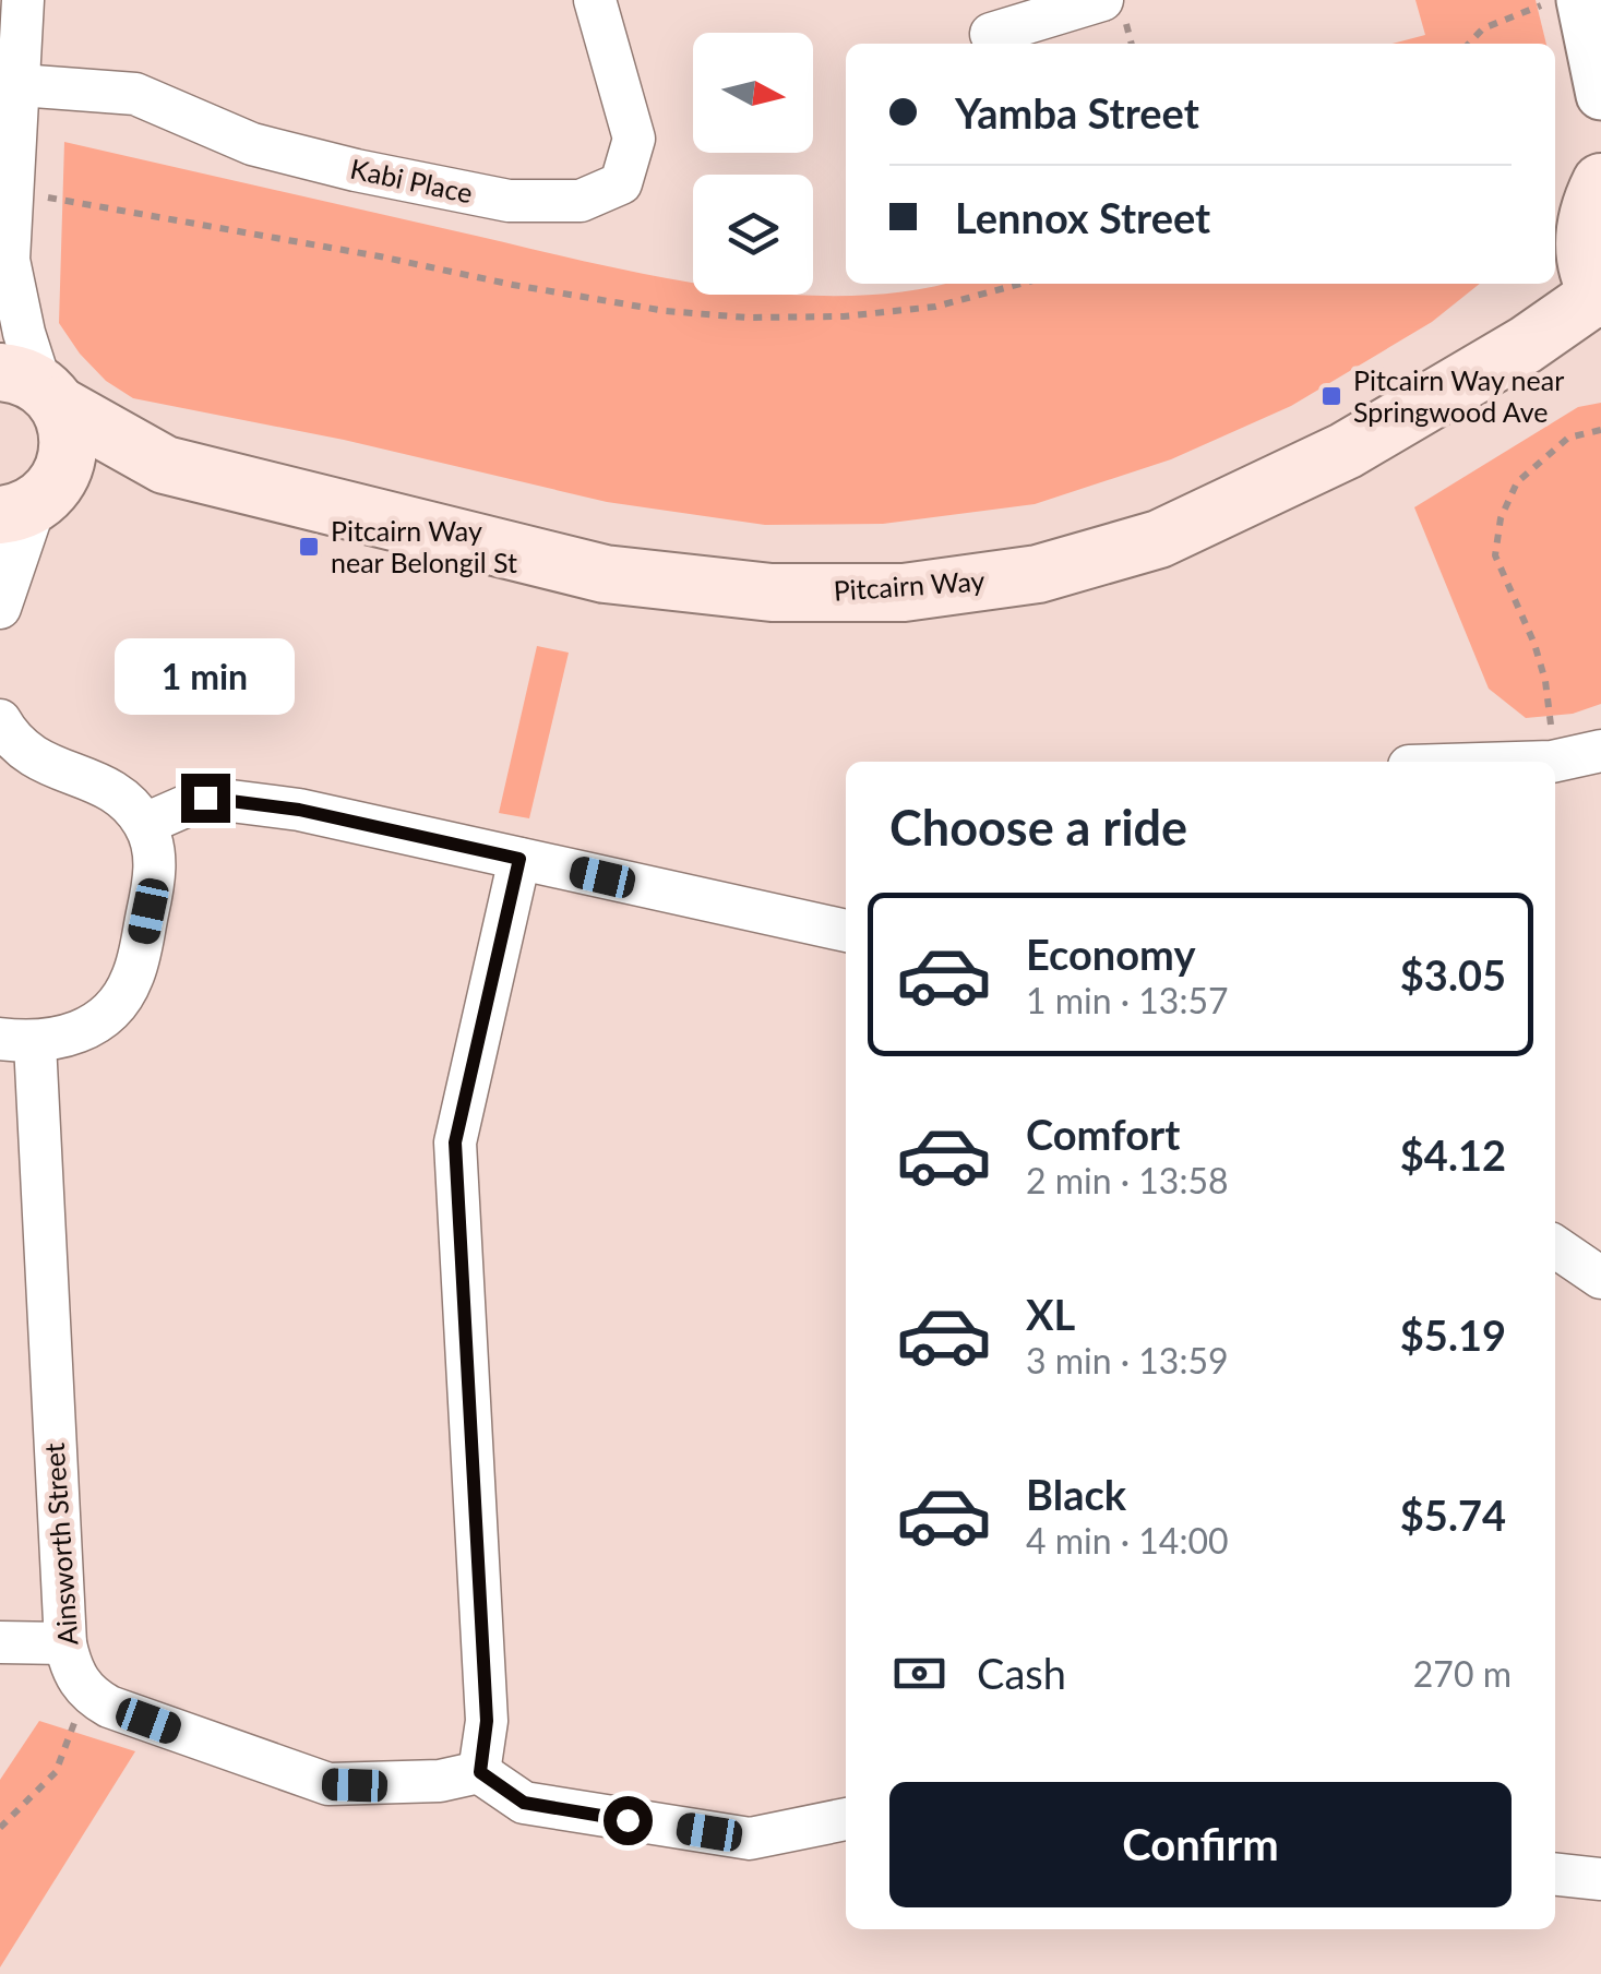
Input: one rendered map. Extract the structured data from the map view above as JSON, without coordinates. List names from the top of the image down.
{
  "streets": {
    "main road": ["Pitcairn Way"],
    "street": ["Kabi Place", "Ainsworth Street"]
  },
  "places": {
    "transit": ["Pitcairn Way near Springwood Ave", "Pitcairn Way near Belongil St"]
  },
  "north": "right",
  "page": {
    "banner": ["Yamba Street", "Lennox Street"],
    "bubble": "1 min",
    "heading": "Choose a ride",
    "list": [
      {
        "name": "Economy",
        "note": "1 min · 13:57",
        "value": "$3.05"
      },
      {
        "name": "Comfort",
        "note": "2 min · 13:58",
        "value": "$4.12"
      },
      {
        "name": "XL",
        "note": "3 min · 13:59",
        "value": "$5.19"
      },
      {
        "name": "Black",
        "note": "4 min · 14:00",
        "value": "$5.74"
      }
    ],
    "pay": ["Cash", "270 m"],
    "buttons": "Confirm"
  }
}
